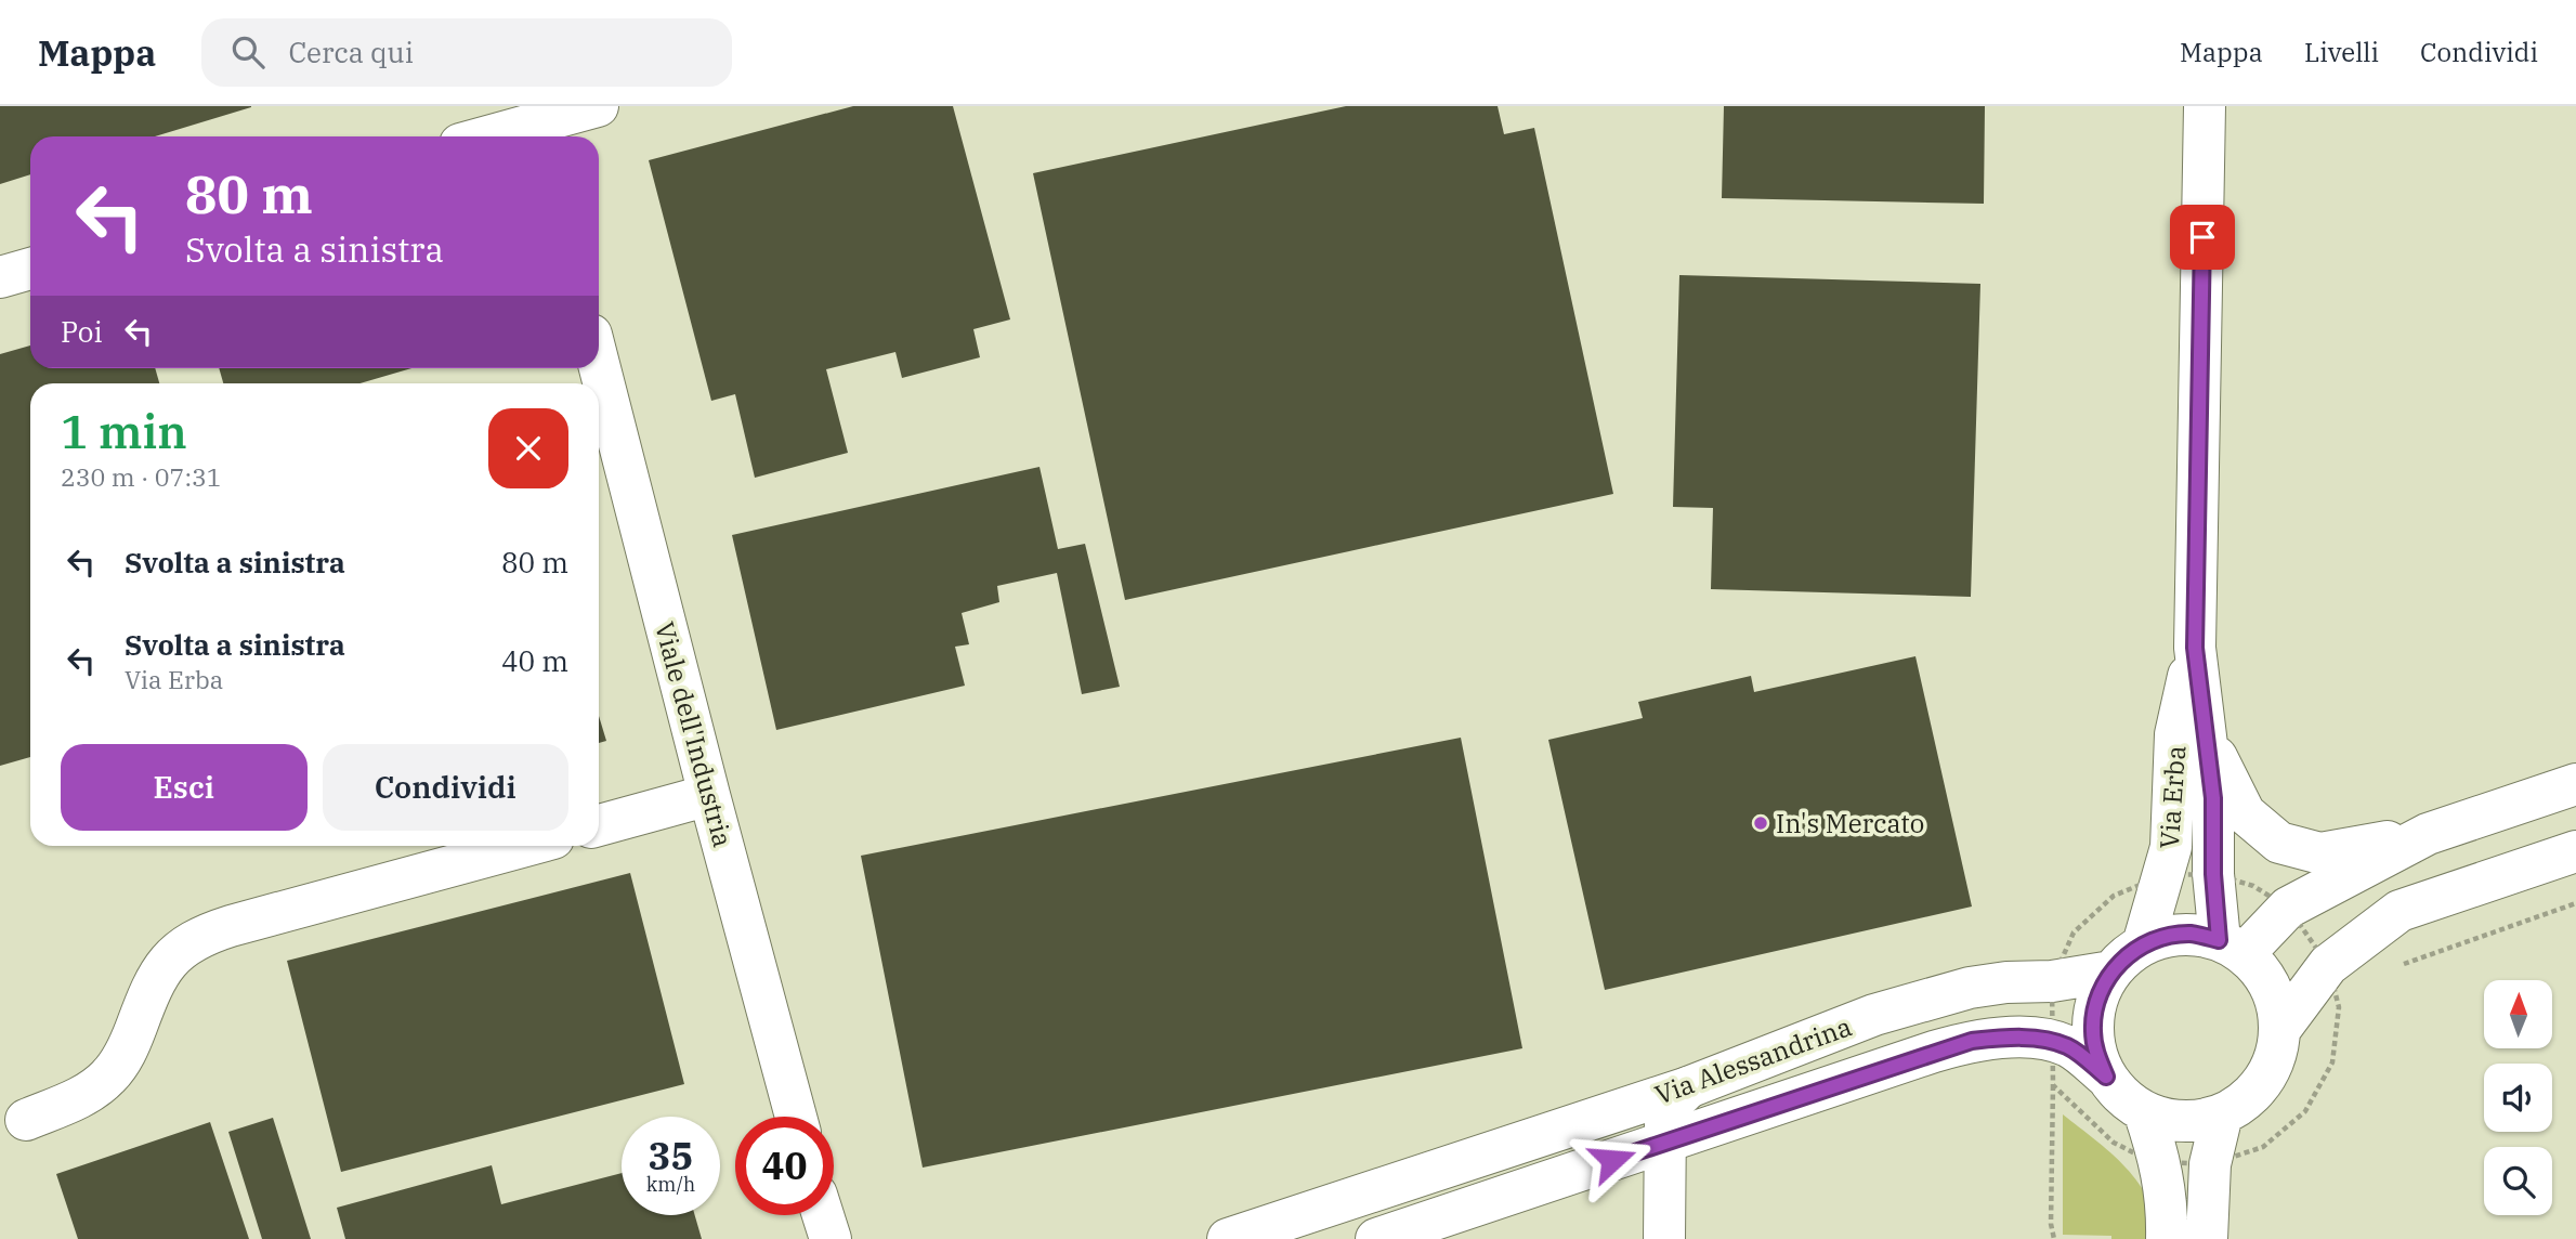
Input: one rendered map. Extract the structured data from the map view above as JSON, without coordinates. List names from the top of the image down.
{
  "streets": {
    "street": ["Viale dell'Industria", "Via Erba", "Via Alessandrina"]
  },
  "crossings": [
    ["Via Erba", "Via Alessandrina"]
  ],
  "places": ["In's Mercato"],
  "north": "top",
  "page": {
    "header": "Mappa",
    "search": "Cerca qui",
    "nav": ["Mappa", "Livelli", "Condividi"],
    "turn": ["80 m", "Svolta a sinistra"],
    "then": "Poi",
    "heading": ["1 min", "230 m · 07:31"],
    "list": [
      {
        "name": "Svolta a sinistra",
        "value": "80 m"
      },
      {
        "name": "Svolta a sinistra",
        "note": "Via Erba",
        "value": "40 m"
      }
    ],
    "buttons": ["Esci", "Condividi"],
    "speed": "35 km/h",
    "limit": "40"
  }
}
